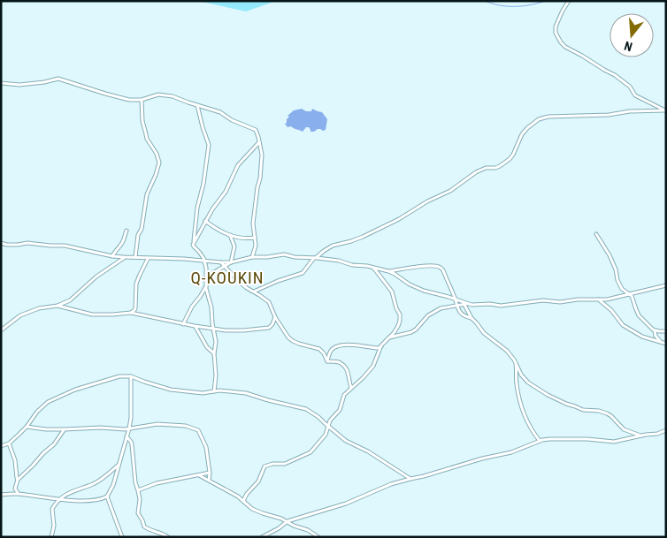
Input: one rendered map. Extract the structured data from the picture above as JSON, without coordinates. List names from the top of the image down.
{
  "districts": ["Q-KOUKIN"],
  "north": "bottom"
}
